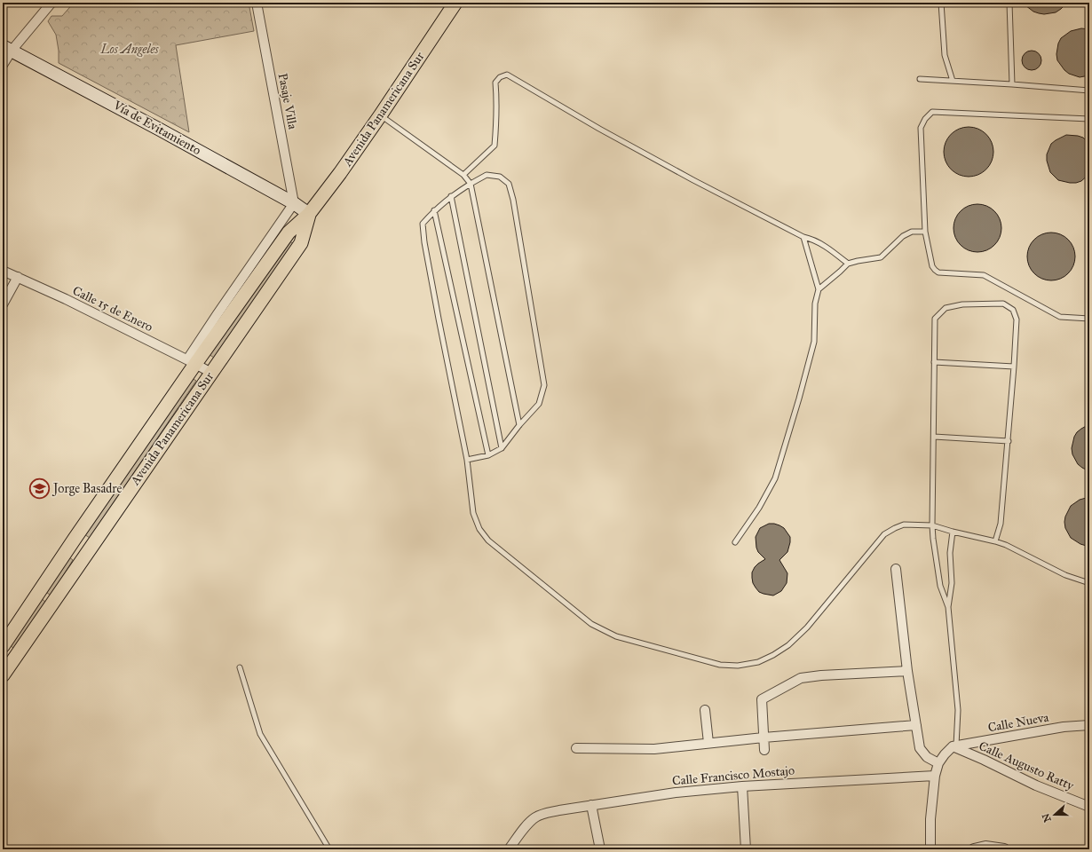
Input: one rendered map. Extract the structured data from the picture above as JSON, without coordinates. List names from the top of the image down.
{
  "streets": {
    "main road": ["Avenida Panamericana Sur", "Vía de Evitamiento"],
    "street": [
      "Pasaje Villa",
      "Calle 15 de Enero",
      "Calle Nueva",
      "Calle Augusto Ratty",
      "Calle Francisco Mostajo"
    ]
  },
  "crossings": [
    ["Pasaje Villa", "Avenida Panamericana Sur"],
    ["Pasaje Villa", "Vía de Evitamiento"],
    ["Avenida Panamericana Sur", "Vía de Evitamiento"],
    ["Avenida Panamericana Sur", "Calle 15 de Enero"],
    ["Calle Nueva", "Calle Augusto Ratty"]
  ],
  "parks": ["Los Angeles"],
  "places": {
    "school or university": ["Jorge Basadre"]
  },
  "north": "left"
}
